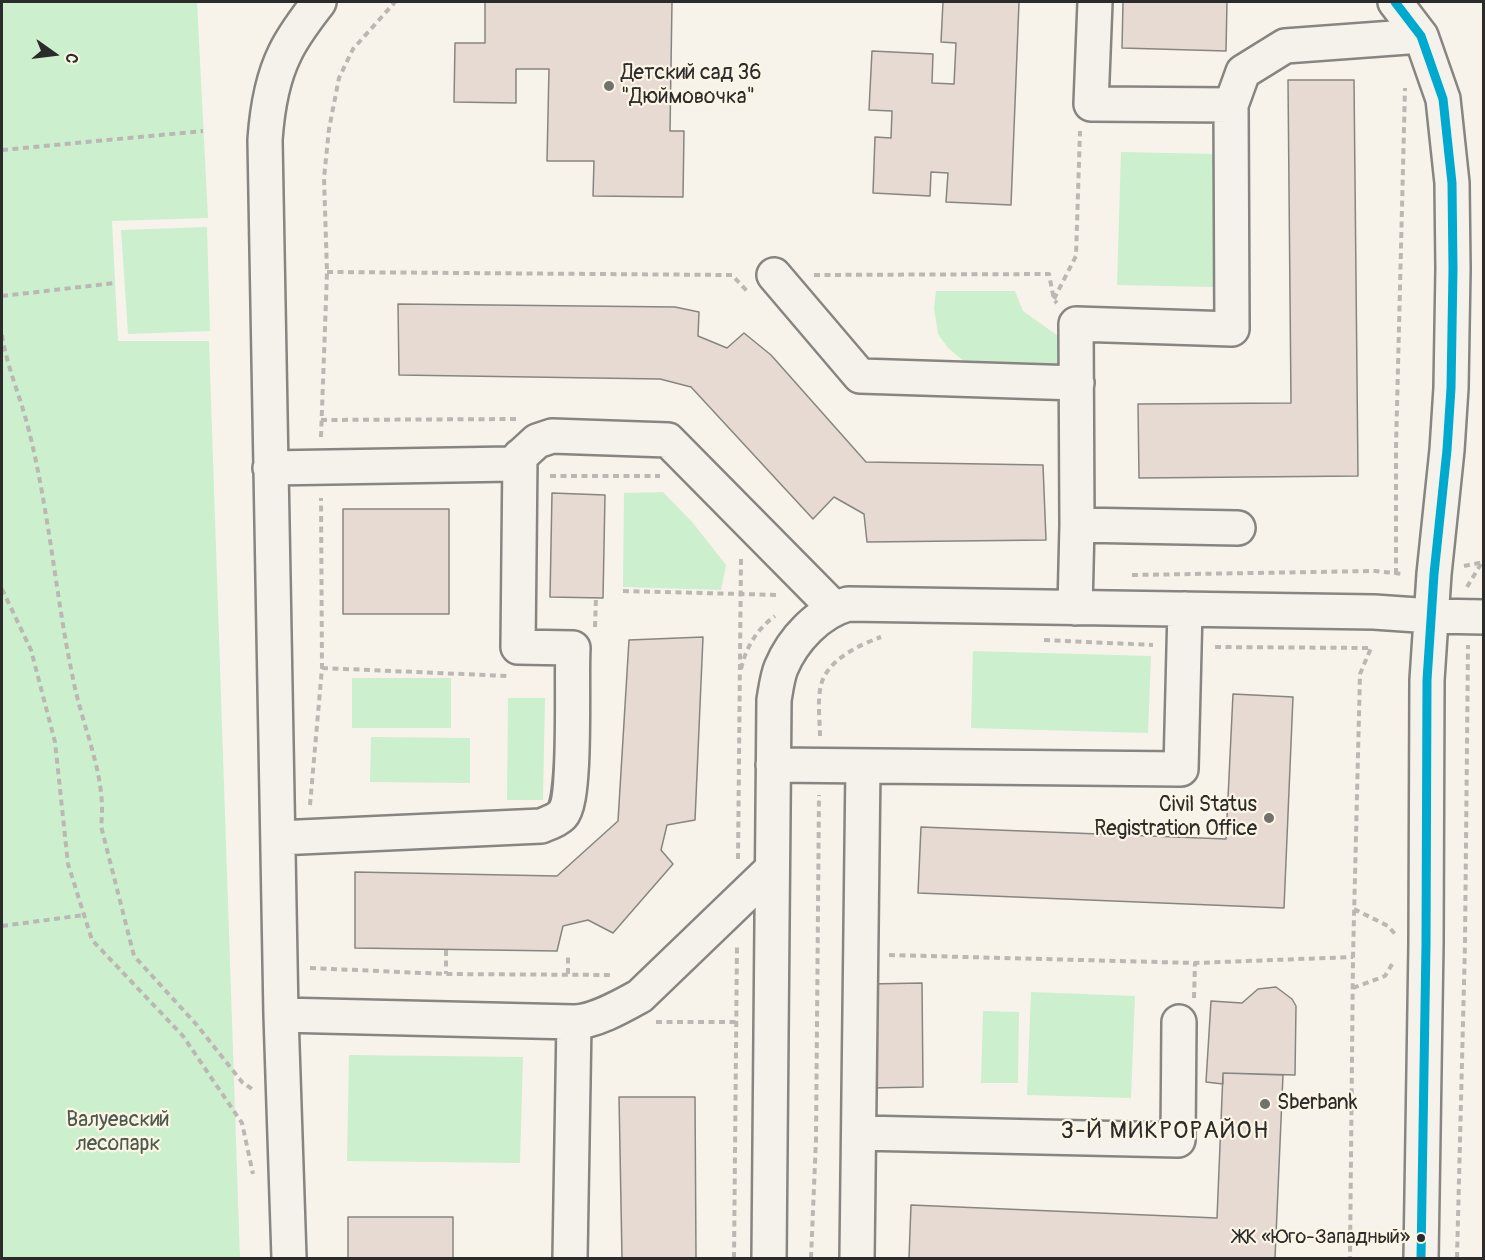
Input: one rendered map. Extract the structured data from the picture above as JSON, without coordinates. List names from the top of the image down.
{
  "districts": ["3-Й МИКРОРАЙОН"],
  "parks": ["Валуевский лесопарк"],
  "places": [
    "Детский сад 36 \"Дюймовочка\"",
    "Civil Status Registration Office",
    "Sberbank",
    "ЖК «Юго-Западный»"
  ],
  "north": "right"
}
